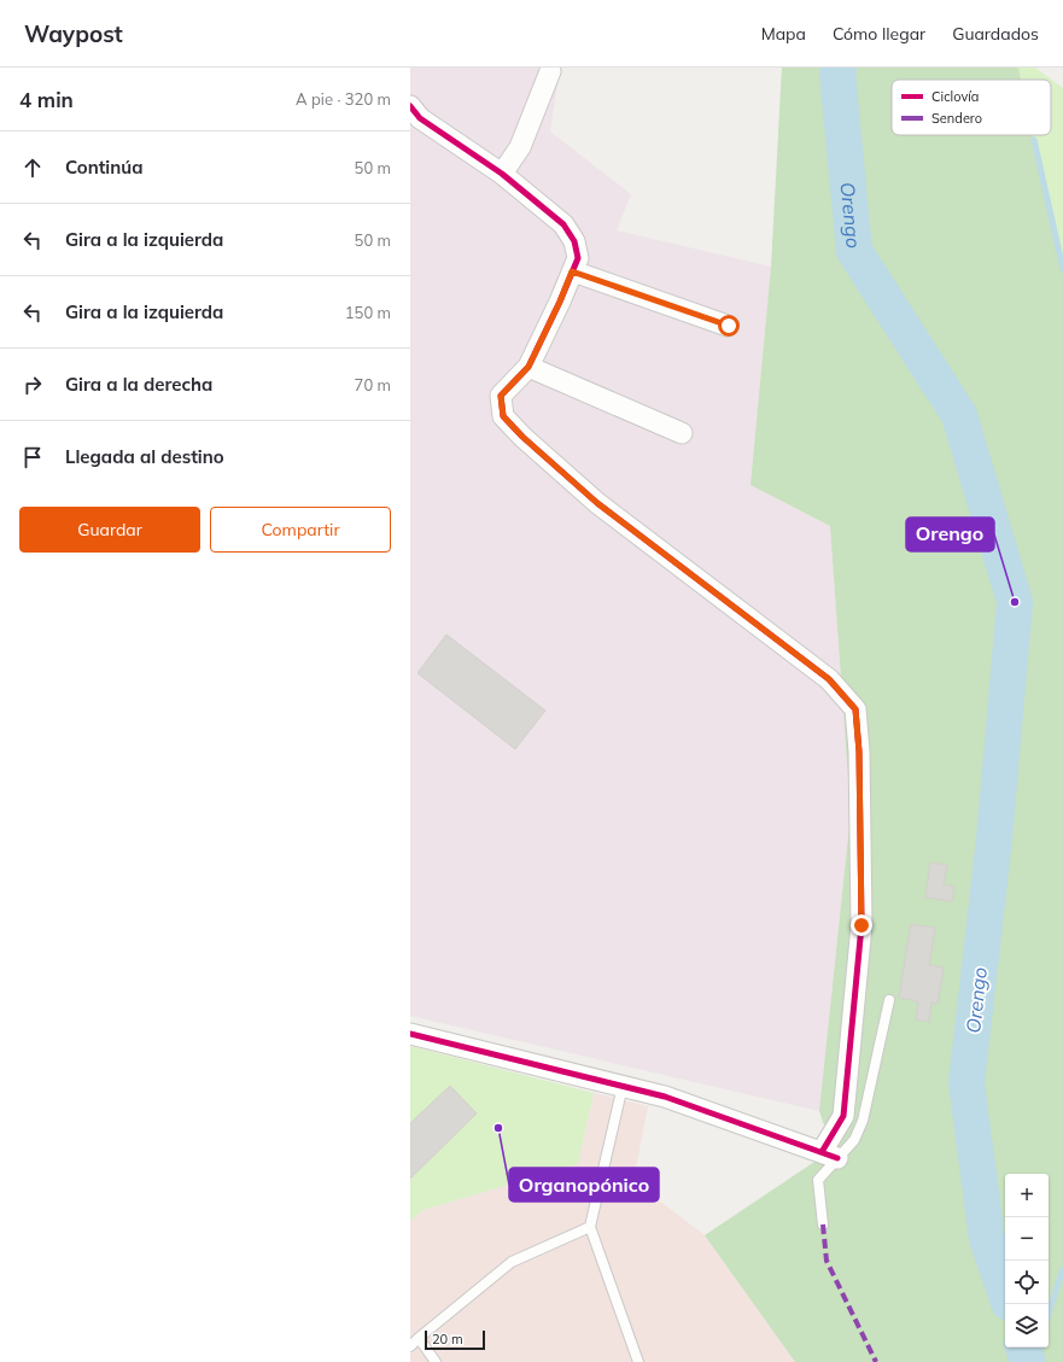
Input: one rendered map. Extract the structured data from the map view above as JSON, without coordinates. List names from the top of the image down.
{
  "water": ["Orengo"],
  "places": ["Orengo", "Organopónico"],
  "legend": ["Ciclovía", "Sendero"],
  "scale_bar": "20 m",
  "page": {
    "header": "Waypost",
    "nav": ["Mapa", "Cómo llegar", "Guardados"],
    "heading": ["4 min", "A pie · 320 m"],
    "list": [
      ["Continúa", "50 m"],
      ["Gira a la izquierda", "50 m"],
      ["Gira a la izquierda", "150 m"],
      ["Gira a la derecha", "70 m"],
      "Llegada al destino"
    ],
    "buttons": ["Guardar", "Compartir"],
    "map_buttons": ["+", "−"],
    "scale": "20 m"
  }
}
